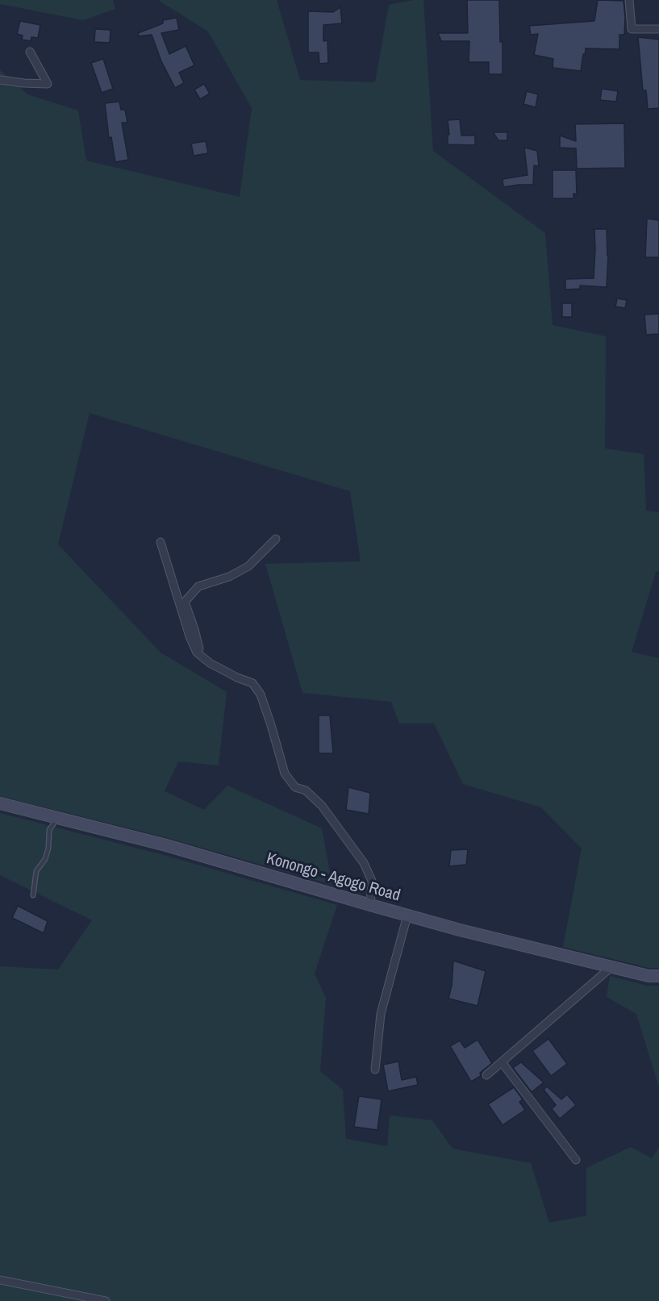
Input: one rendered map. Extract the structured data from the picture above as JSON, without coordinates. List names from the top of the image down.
{
  "streets": {
    "main road": ["Konongo - Agogo Road"]
  }
}
